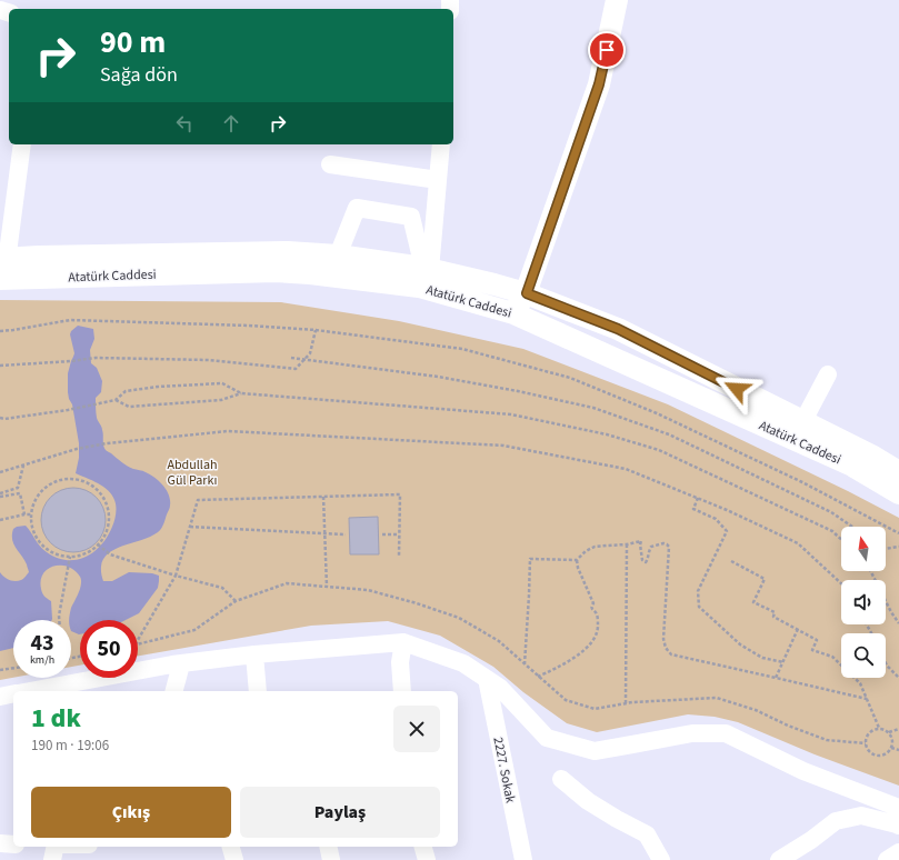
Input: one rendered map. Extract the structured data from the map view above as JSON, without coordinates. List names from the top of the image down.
{
  "streets": {
    "main road": ["Atatürk Caddesi"],
    "street": ["2227. Sokak"]
  },
  "parks": ["Abdullah Gül Parkı"],
  "north": "top",
  "page": {
    "turn": ["90 m", "Sağa dön"],
    "speed": "43 km/h",
    "limit": "50",
    "heading": ["1 dk", "190 m · 19:06"],
    "buttons": ["Çıkış", "Paylaş"]
  }
}
